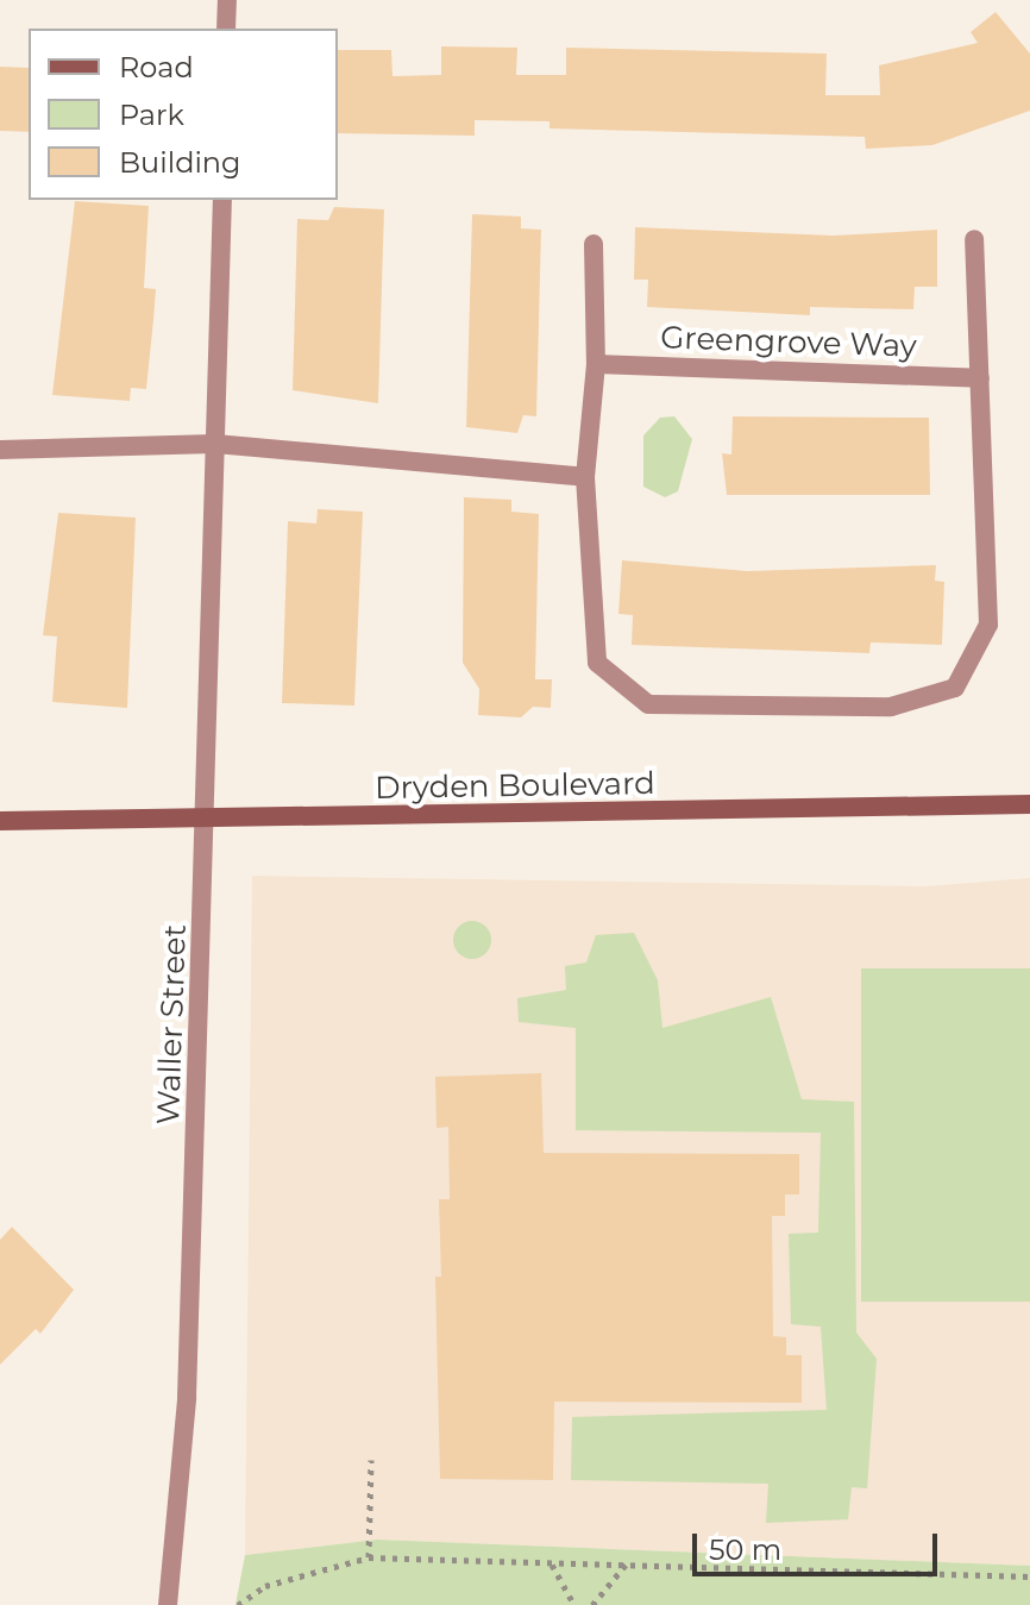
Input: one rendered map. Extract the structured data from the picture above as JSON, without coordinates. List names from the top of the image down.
{
  "streets": {
    "street": ["Greengrove Way", "Dryden Boulevard", "Waller Street"]
  },
  "crossings": [
    ["Dryden Boulevard", "Waller Street"]
  ],
  "legend": ["Road", "Park", "Building"],
  "scale_bar": "50 m"
}
